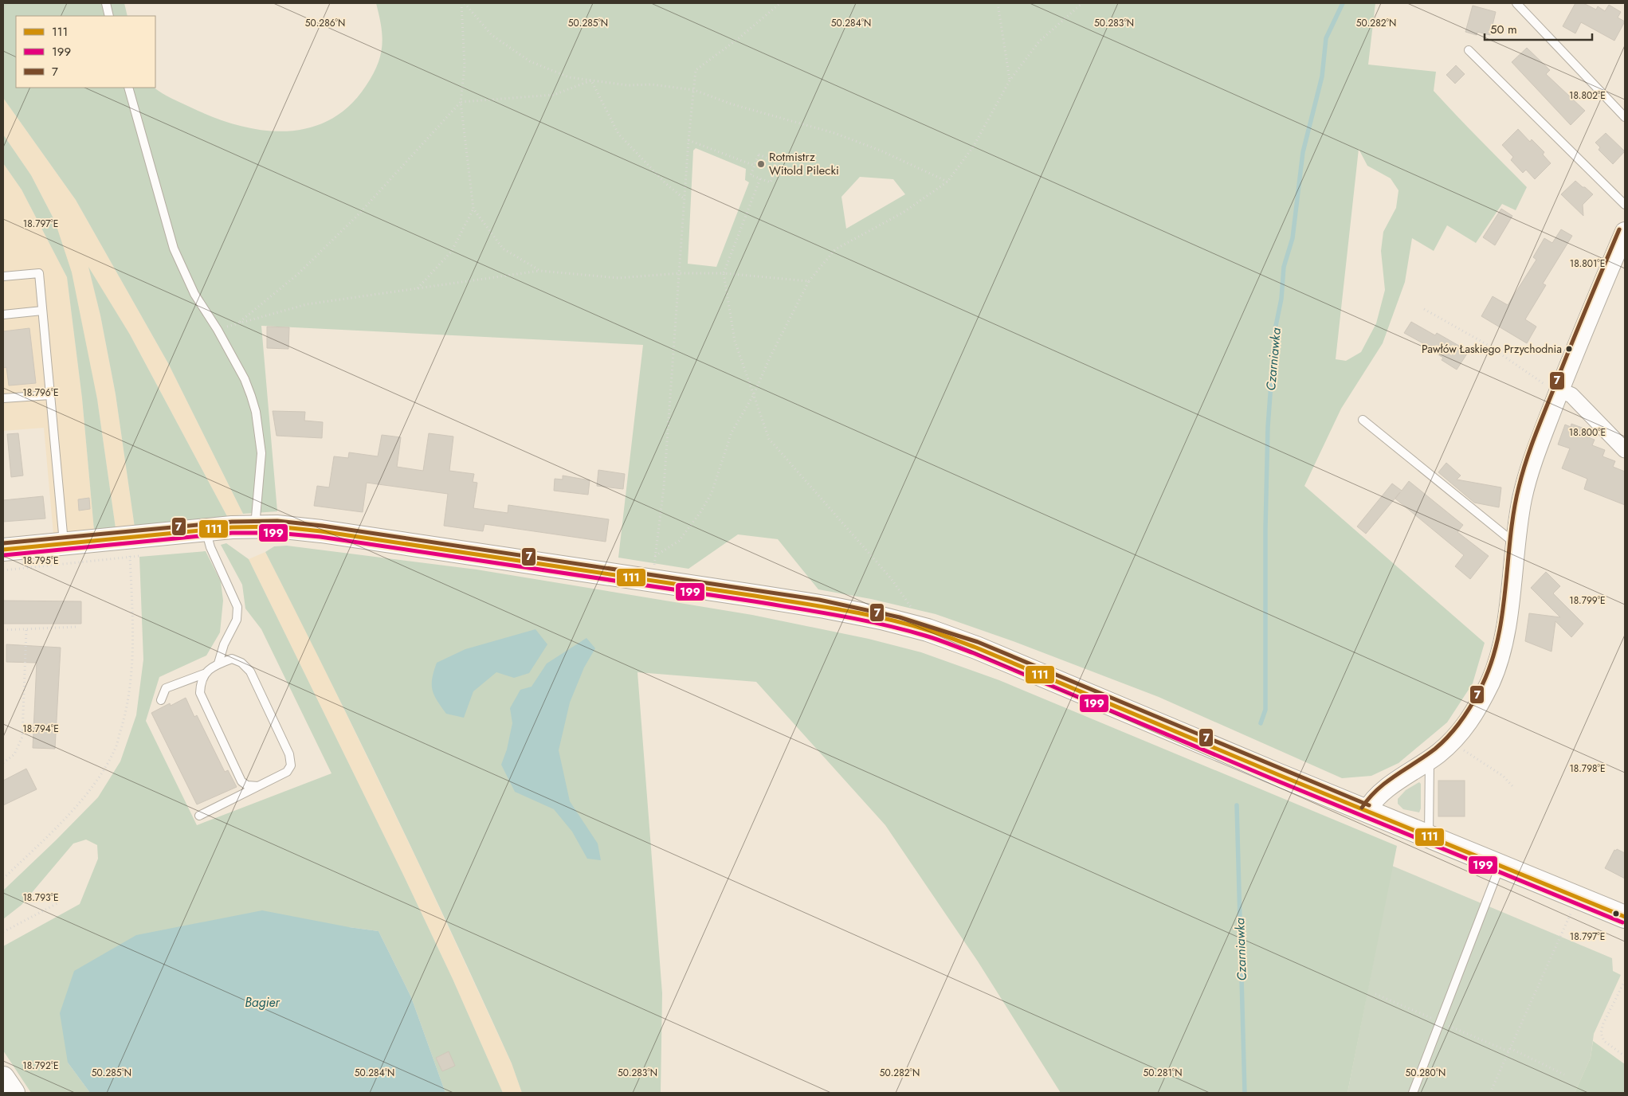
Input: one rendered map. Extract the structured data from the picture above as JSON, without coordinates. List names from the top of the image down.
{
  "water": ["Czarniawka", "Bagier"],
  "places": ["Rotmistrz Witold Pilecki", "Pawłów Łaskiego Przychodnia"],
  "lines": ["transit line 7", "transit line 111", "transit line 199"],
  "legend": ["111", "199", "7"],
  "scale_bar": "50 m",
  "coordinates": [
    "50.286°N",
    "50.285°N",
    "50.284°N",
    "50.283°N",
    "50.282°N",
    "18.802°E",
    "18.797°E",
    "18.801°E",
    "18.796°E",
    "18.800°E",
    "18.795°E",
    "18.799°E",
    "18.794°E",
    "18.798°E",
    "18.793°E",
    "18.792°E",
    "50.281°N",
    "50.280°N"
  ]
}
